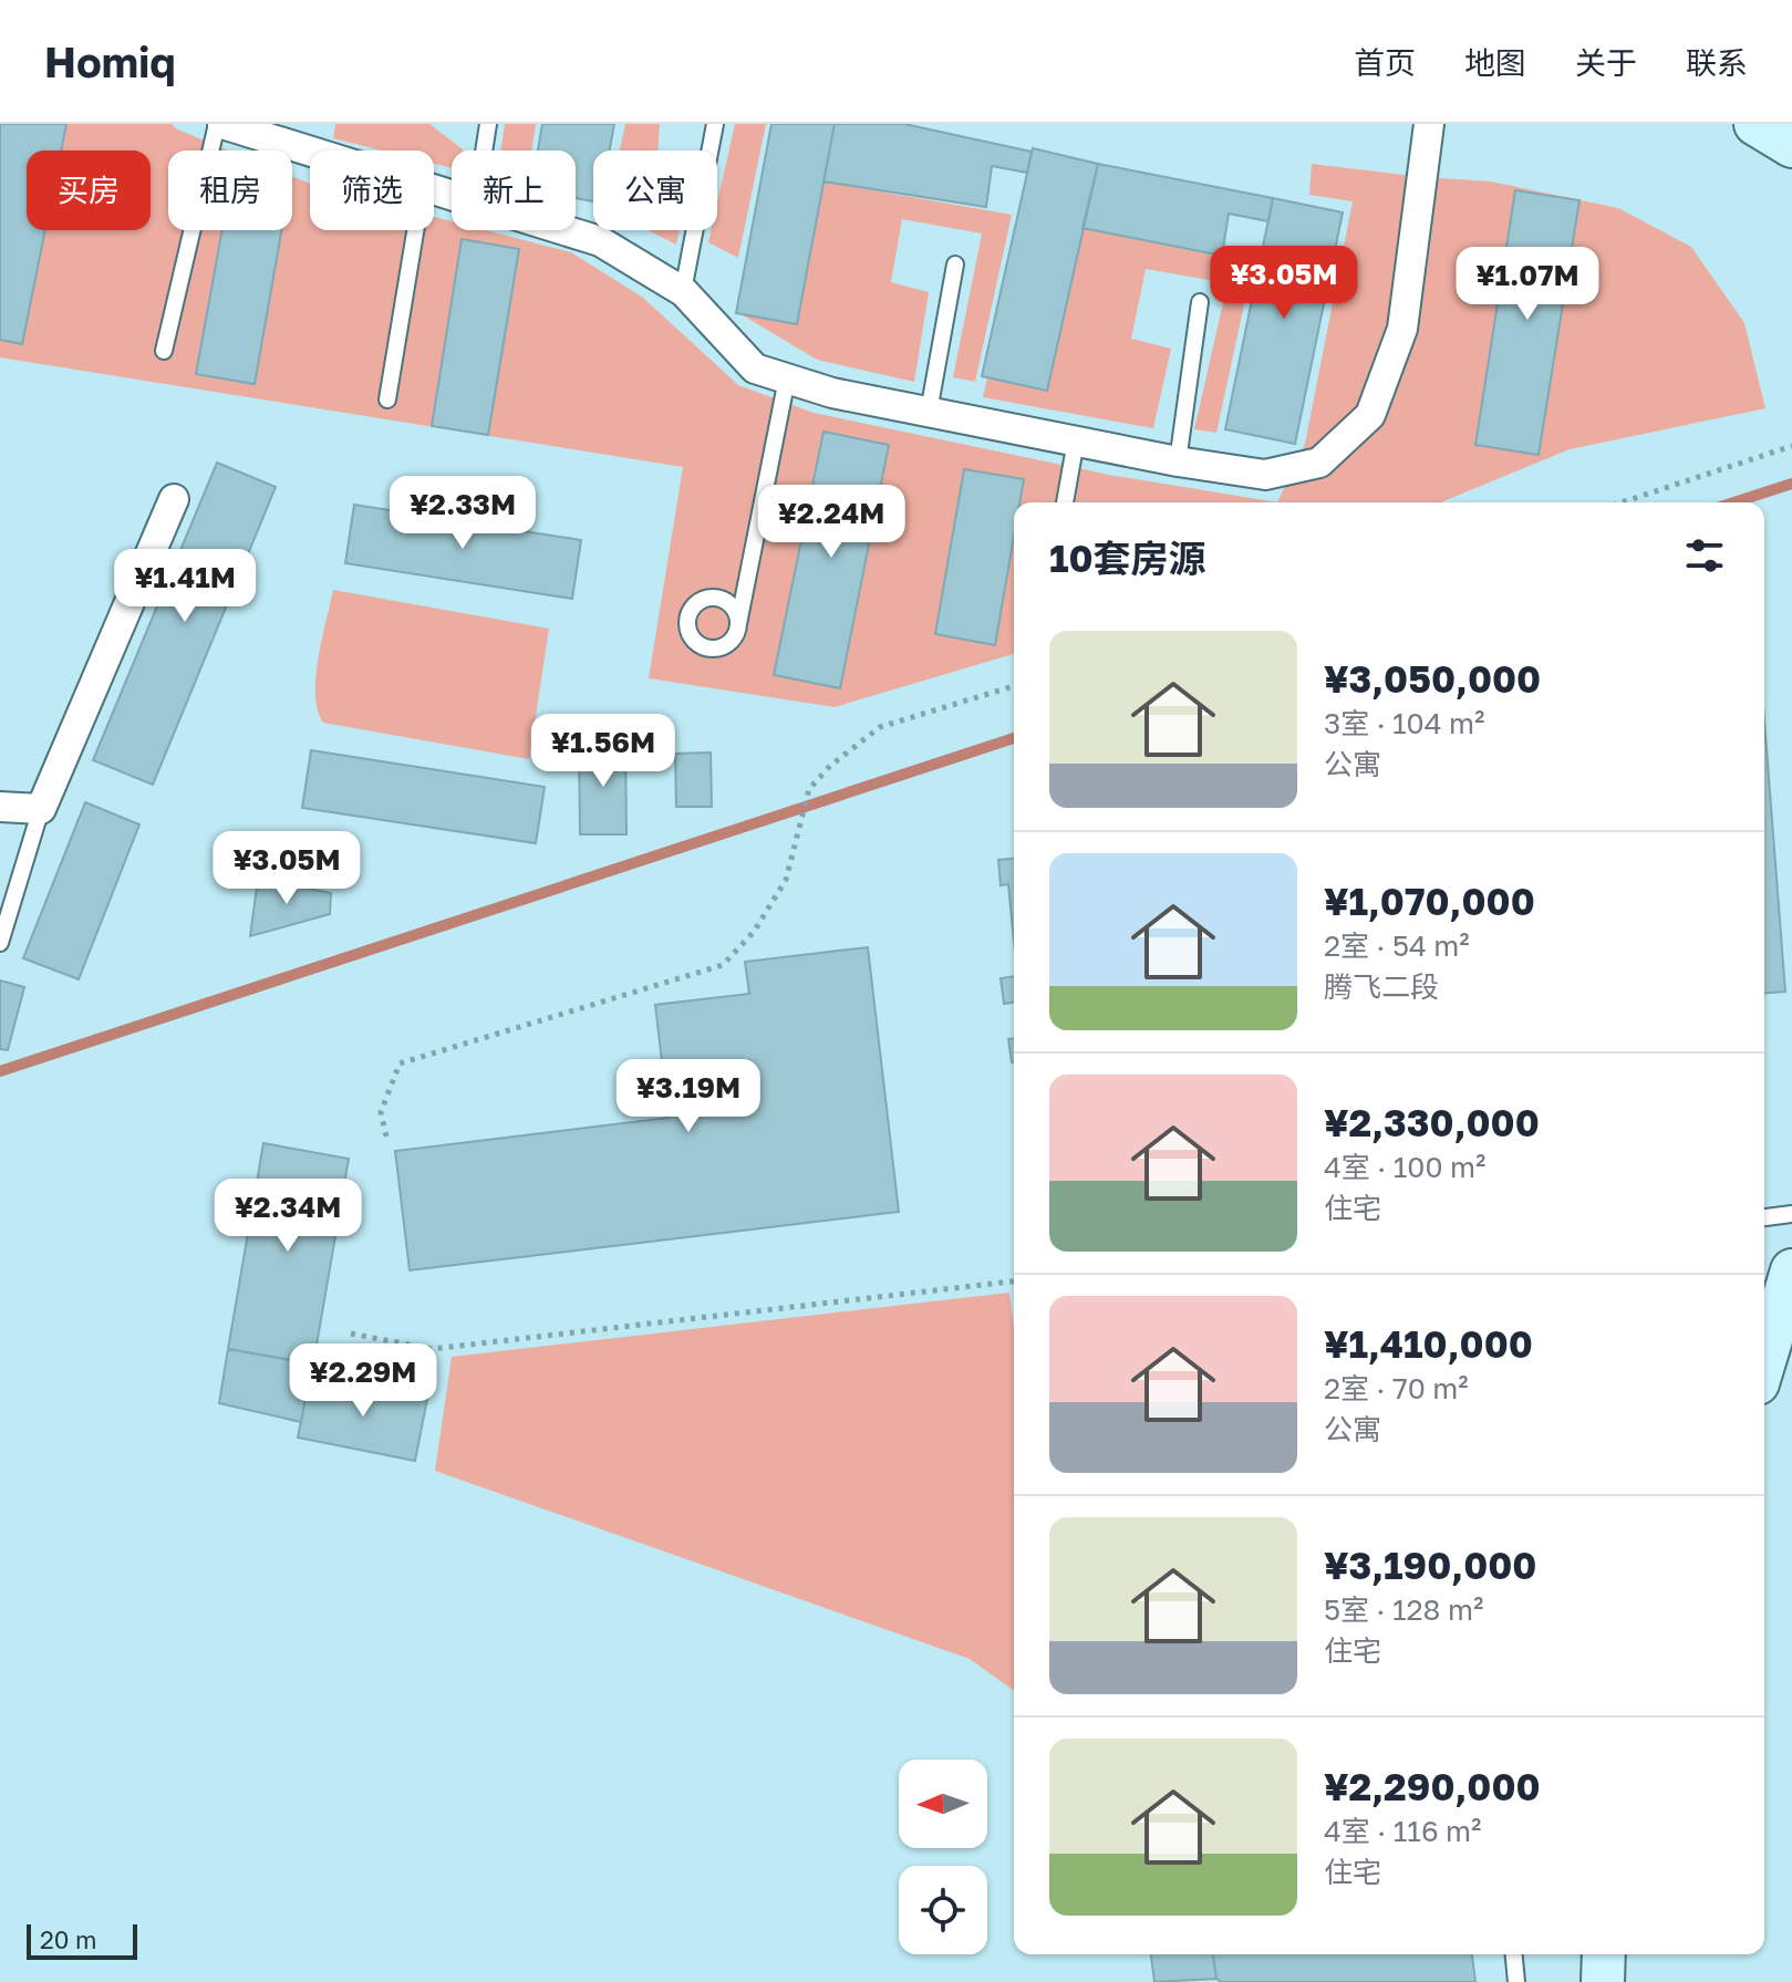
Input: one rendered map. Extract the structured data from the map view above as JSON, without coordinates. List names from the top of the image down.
{
  "scale_bar": "20 m",
  "north": "left",
  "page": {
    "header": "Homiq",
    "nav": [
      "首页",
      "地图",
      "关于",
      "联系"
    ],
    "chip": [
      "买房",
      "租房",
      "筛选",
      "新上",
      "公寓"
    ],
    "price": [
      "¥3.05M",
      "¥1.07M",
      "¥2.33M",
      "¥2.24M",
      "¥1.41M",
      "¥1.56M",
      "¥3.05M",
      "¥3.19M",
      "¥2.34M",
      "¥2.29M"
    ],
    "heading": "10套房源",
    "list": [
      {
        "name": "¥3,050,000",
        "note": "3室 · 104 m² · 公寓"
      },
      {
        "name": "¥1,070,000",
        "note": "2室 · 54 m² · 腾飞二段"
      },
      {
        "name": "¥2,330,000",
        "note": "4室 · 100 m² · 住宅"
      },
      {
        "name": "¥1,410,000",
        "note": "2室 · 70 m² · 公寓"
      },
      {
        "name": "¥3,190,000",
        "note": "5室 · 128 m² · 住宅"
      },
      {
        "name": "¥2,290,000",
        "note": "4室 · 116 m² · 住宅"
      }
    ],
    "scale": "20 m"
  }
}
